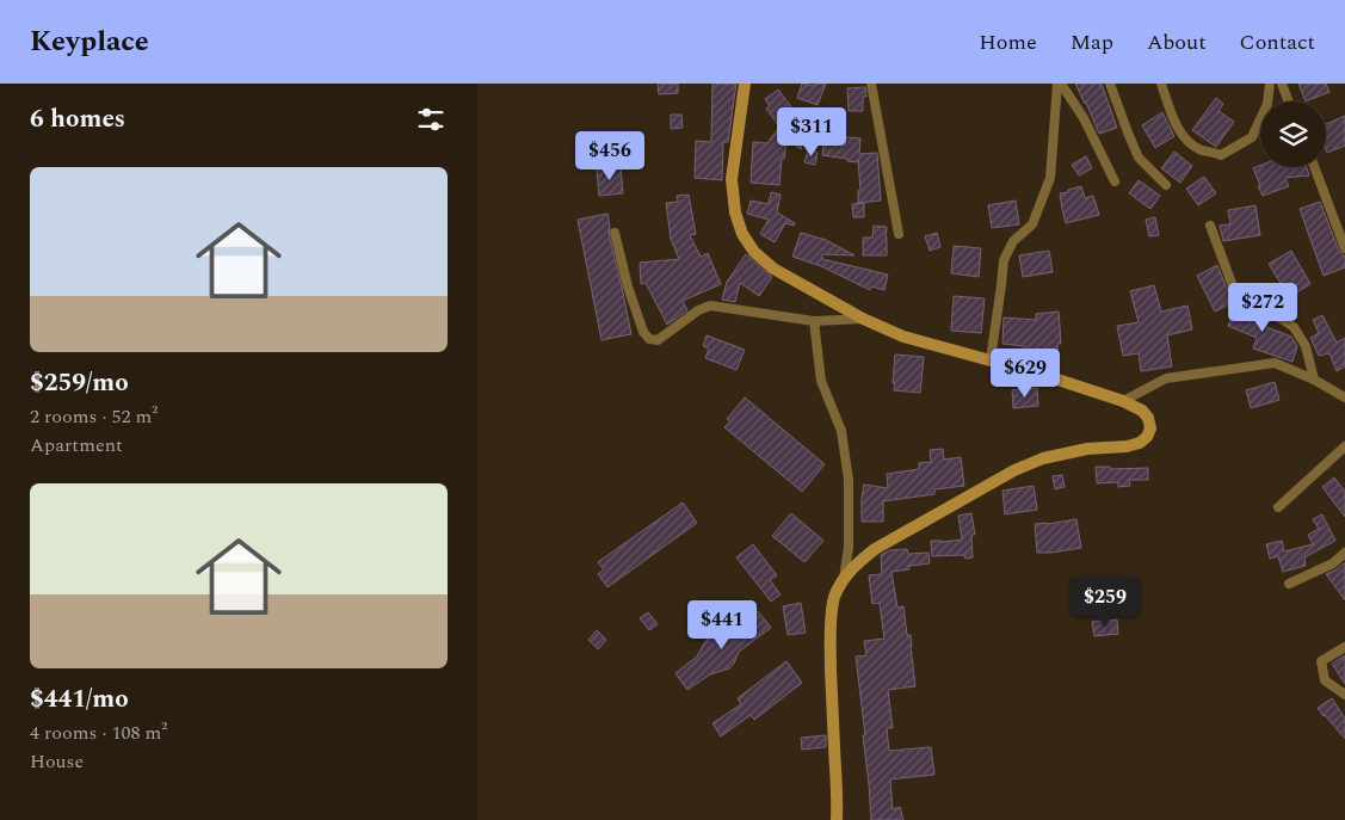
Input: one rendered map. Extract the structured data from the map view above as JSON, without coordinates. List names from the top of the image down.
{
  "page": {
    "header": "Keyplace",
    "nav": [
      "Home",
      "Map",
      "About",
      "Contact"
    ],
    "heading": "6 homes",
    "price": [
      "$311",
      "$456",
      "$272",
      "$629",
      "$259",
      "$441"
    ],
    "list": [
      {
        "name": "$259/mo",
        "note": "2 rooms · 52 m² · Apartment"
      },
      {
        "name": "$441/mo",
        "note": "4 rooms · 108 m² · House"
      }
    ]
  }
}
